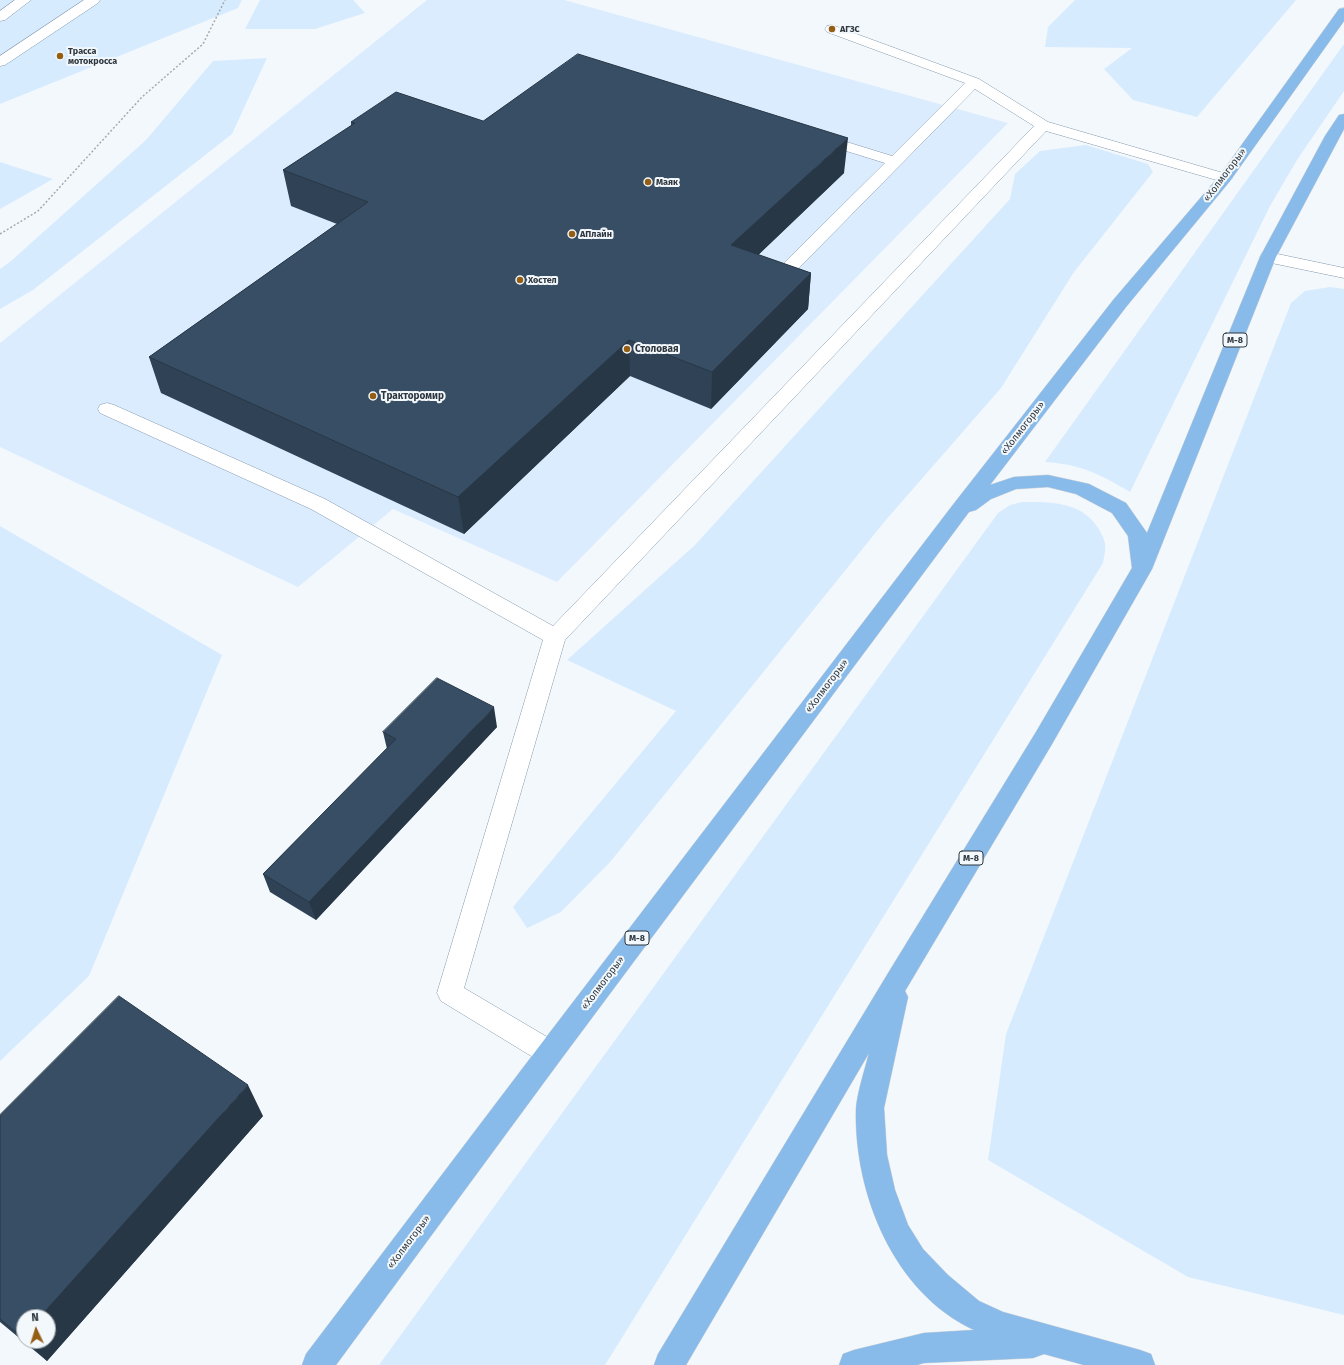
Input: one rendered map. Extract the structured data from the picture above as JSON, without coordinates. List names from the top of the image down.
{
  "streets": {
    "highway": ["«Холмогоры»", "М-8"]
  },
  "places": [
    "АГЗС",
    "Трасса мотокросса",
    "Маяк",
    "АПлайн",
    "Хостел",
    "Столовая",
    "Тракторомир"
  ],
  "north": "top"
}
